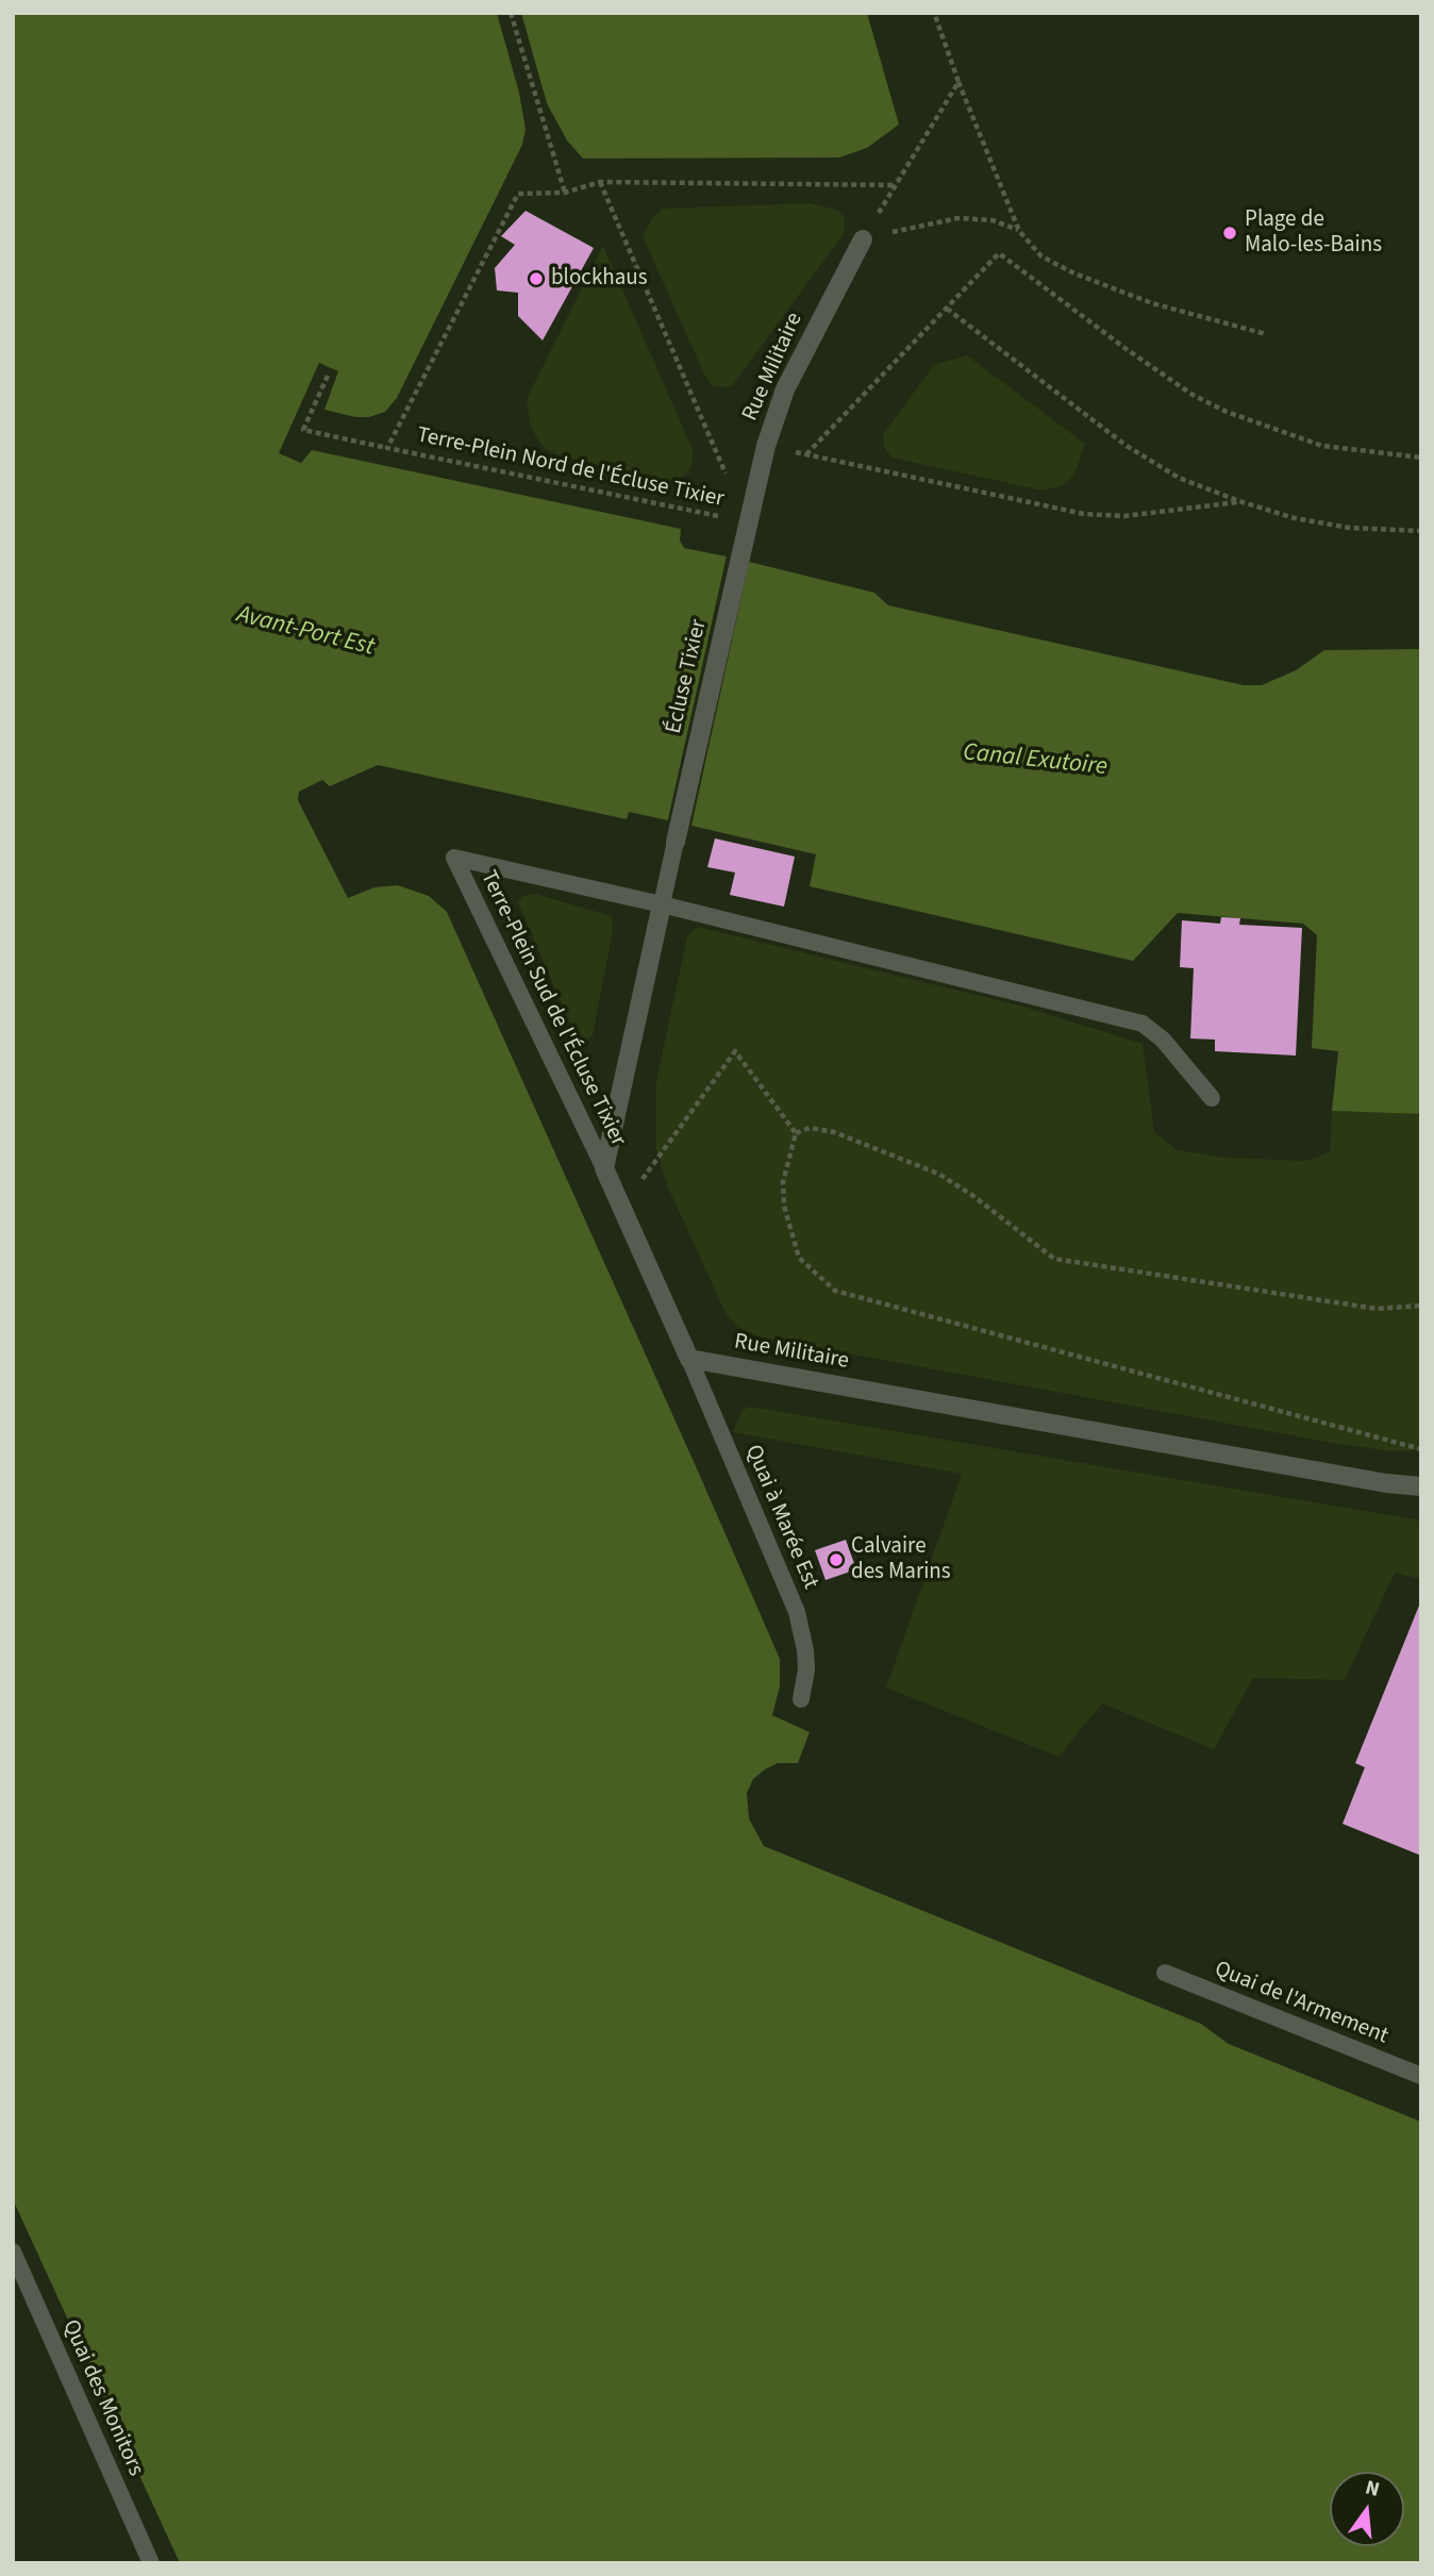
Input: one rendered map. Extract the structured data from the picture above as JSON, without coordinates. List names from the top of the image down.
{
  "streets": {
    "street": ["Rue Militaire", "Écluse Tixier"],
    "lane": [
      "Terre-Plein Sud de l'Écluse Tixier",
      "Quai à Marée Est",
      "Quai de l'Armement",
      "Quai des Monitors"
    ],
    "path": ["Terre-Plein Nord de l'Écluse Tixier"]
  },
  "crossings": [
    ["Rue Militaire", "Terre-Plein Nord de l'Écluse Tixier"],
    ["Rue Militaire", "Écluse Tixier"],
    ["Rue Militaire", "Quai à Marée Est"],
    ["Terre-Plein Nord de l'Écluse Tixier", "Écluse Tixier"]
  ],
  "water": ["Avant-Port Est", "Canal Exutoire"],
  "places": ["Plage de Malo-les-Bains", "blockhaus", "Calvaire des Marins"],
  "north": "top"
}
